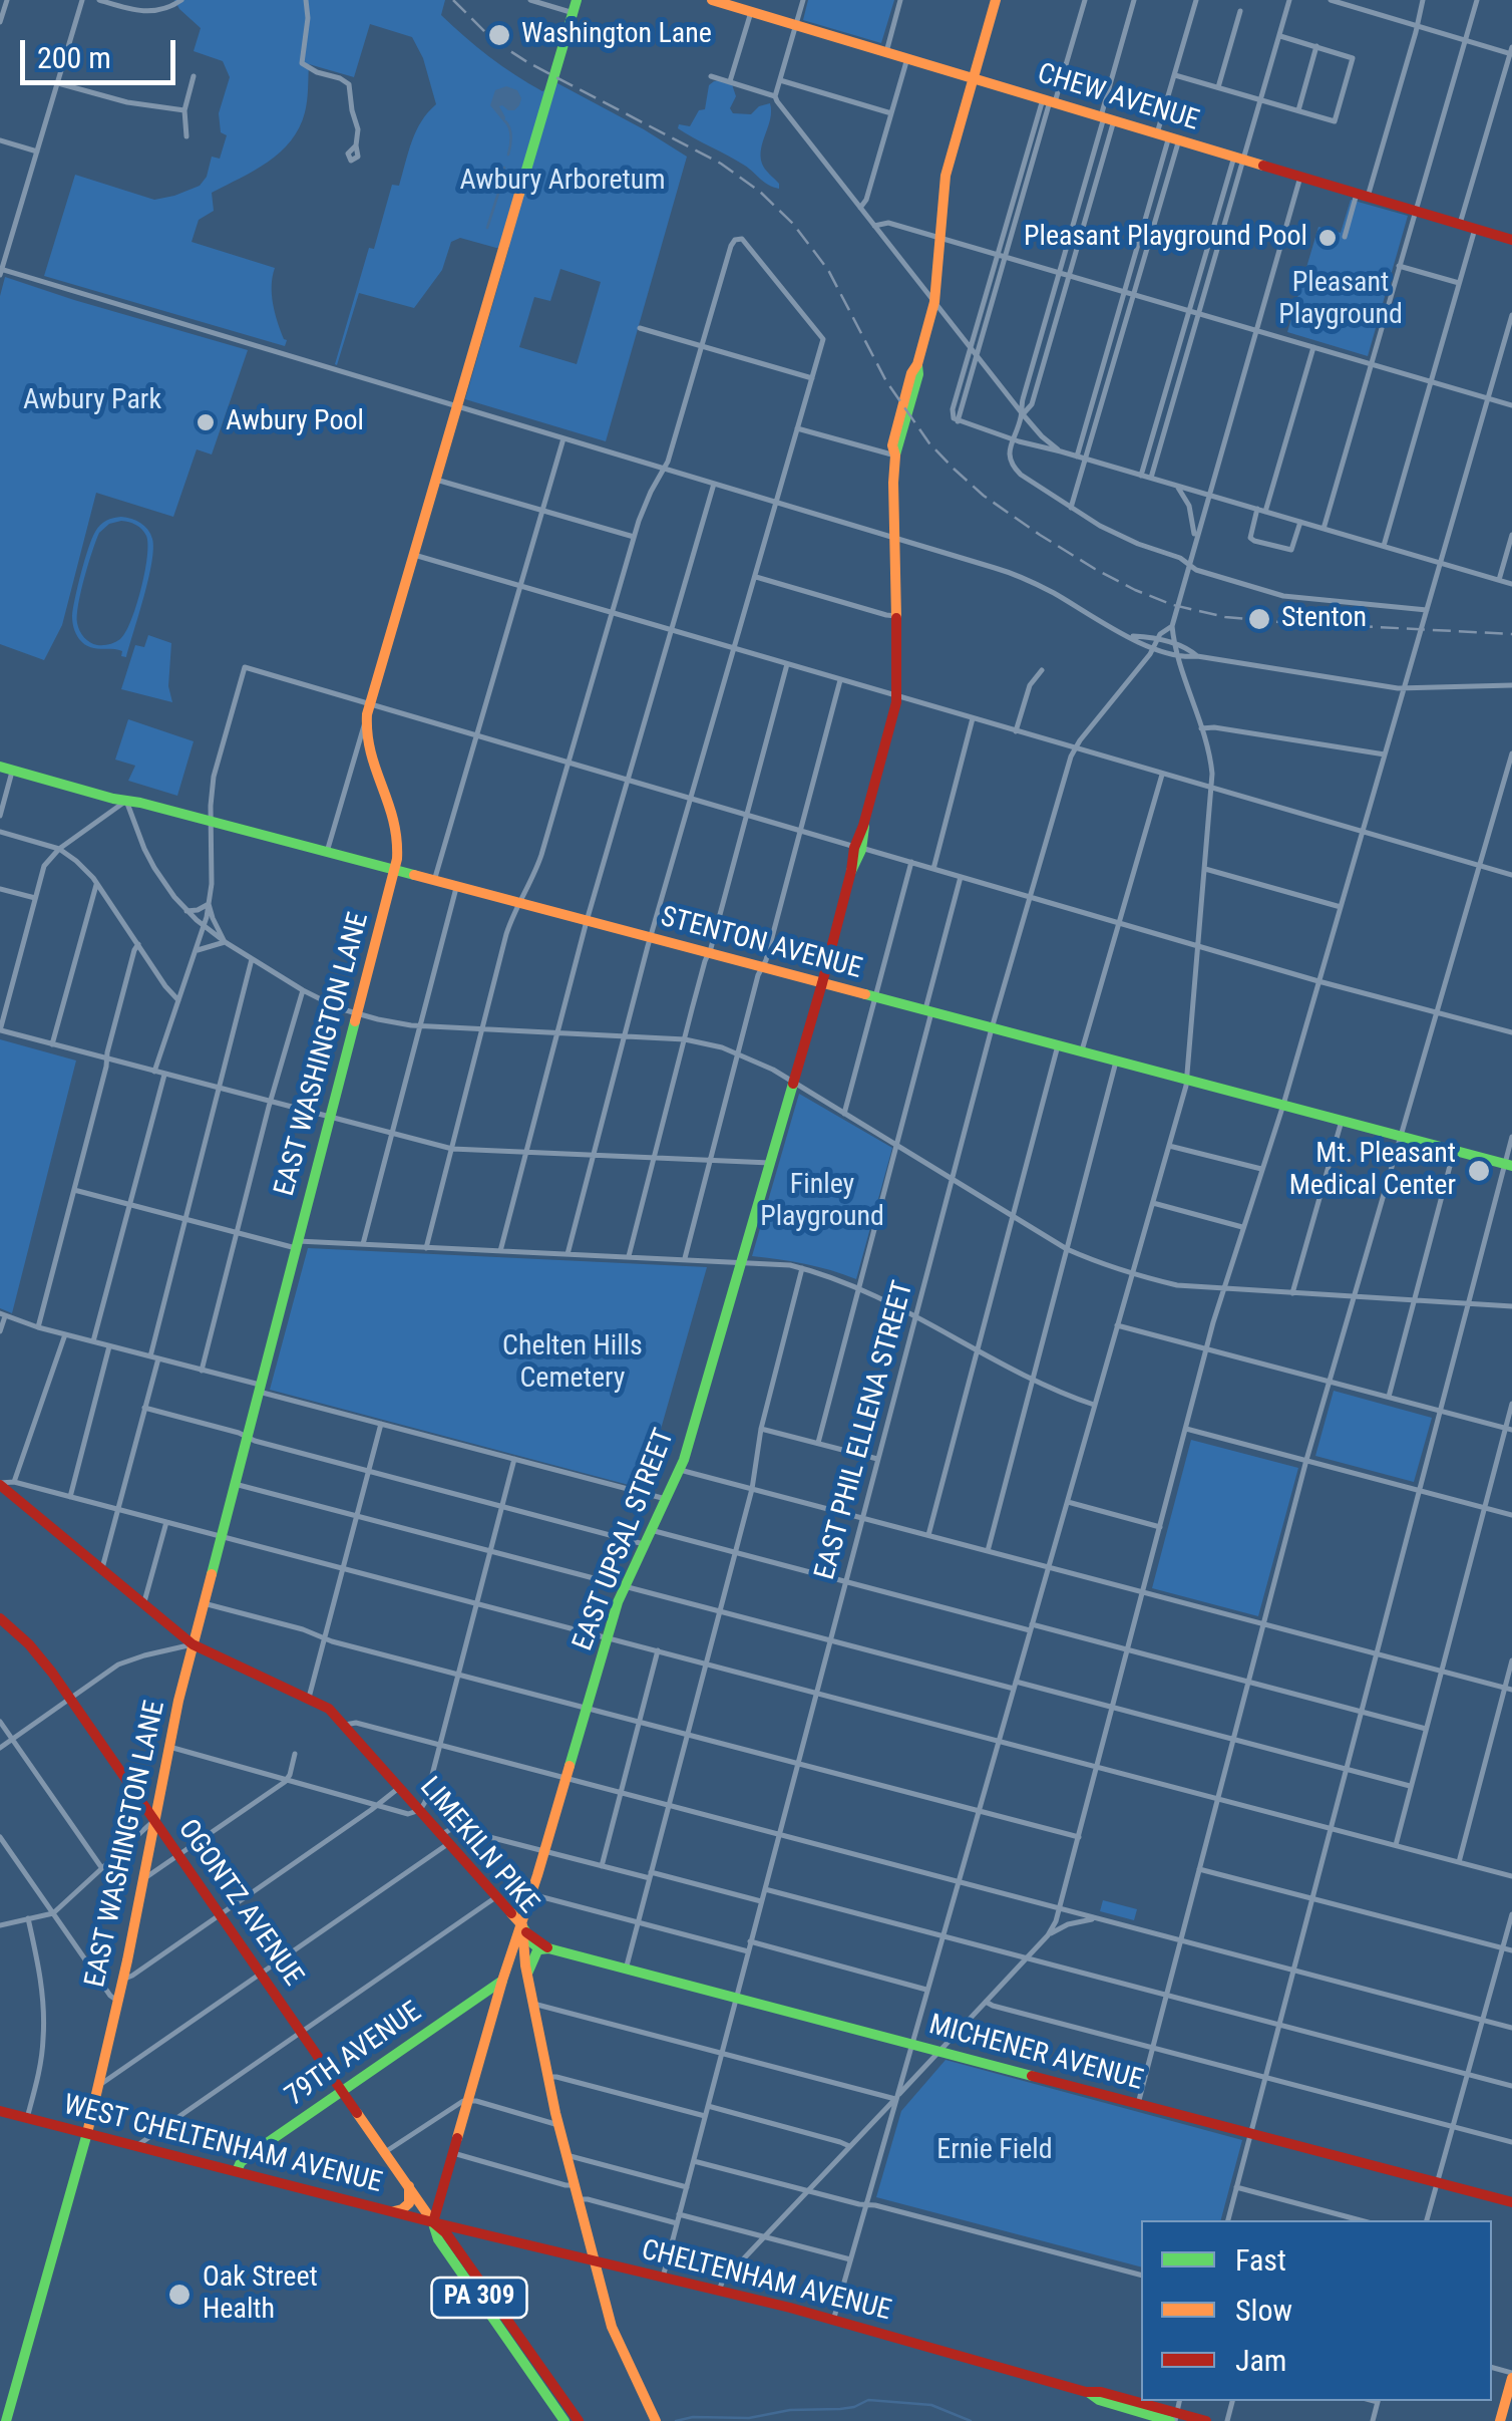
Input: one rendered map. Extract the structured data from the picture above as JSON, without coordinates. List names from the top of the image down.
{
  "streets": {
    "main road": [
      "CHEW AVENUE",
      "STENTON AVENUE",
      "EAST WASHINGTON LANE",
      "EAST UPSAL STREET",
      "LIMEKILN PIKE",
      "OGONTZ AVENUE",
      "MICHENER AVENUE",
      "79TH AVENUE",
      "WEST CHELTENHAM AVENUE",
      "CHELTENHAM AVENUE",
      "PA 309"
    ],
    "street": ["EAST PHIL ELLENA STREET"]
  },
  "crossings": [
    ["CHEW AVENUE", "EAST UPSAL STREET"],
    ["STENTON AVENUE", "EAST WASHINGTON LANE"],
    ["STENTON AVENUE", "EAST PHIL ELLENA STREET"],
    ["STENTON AVENUE", "EAST UPSAL STREET"],
    ["EAST WASHINGTON LANE", "LIMEKILN PIKE"],
    ["EAST WASHINGTON LANE", "OGONTZ AVENUE"],
    ["EAST WASHINGTON LANE", "WEST CHELTENHAM AVENUE"],
    ["EAST PHIL ELLENA STREET", "MICHENER AVENUE"],
    ["EAST PHIL ELLENA STREET", "CHELTENHAM AVENUE"],
    ["EAST UPSAL STREET", "LIMEKILN PIKE"],
    ["EAST UPSAL STREET", "OGONTZ AVENUE"],
    ["EAST UPSAL STREET", "MICHENER AVENUE"],
    ["EAST UPSAL STREET", "79TH AVENUE"],
    ["EAST UPSAL STREET", "WEST CHELTENHAM AVENUE"],
    ["EAST UPSAL STREET", "CHELTENHAM AVENUE"],
    ["LIMEKILN PIKE", "MICHENER AVENUE"],
    ["LIMEKILN PIKE", "CHELTENHAM AVENUE"],
    ["OGONTZ AVENUE", "79TH AVENUE"],
    ["OGONTZ AVENUE", "WEST CHELTENHAM AVENUE"],
    ["OGONTZ AVENUE", "CHELTENHAM AVENUE"],
    ["79TH AVENUE", "WEST CHELTENHAM AVENUE"],
    ["WEST CHELTENHAM AVENUE", "CHELTENHAM AVENUE"]
  ],
  "parks": [
    "Awbury Arboretum",
    "Pleasant Playground",
    "Awbury Park",
    "Finley Playground",
    "Chelten Hills Cemetery",
    "Ernie Field"
  ],
  "places": [
    "Washington Lane",
    "Pleasant Playground Pool",
    "Awbury Pool",
    "Stenton",
    "Mt. Pleasant Medical Center",
    "Oak Street Health"
  ],
  "legend": ["Fast", "Slow", "Jam"],
  "scale_bar": "200 m"
}
